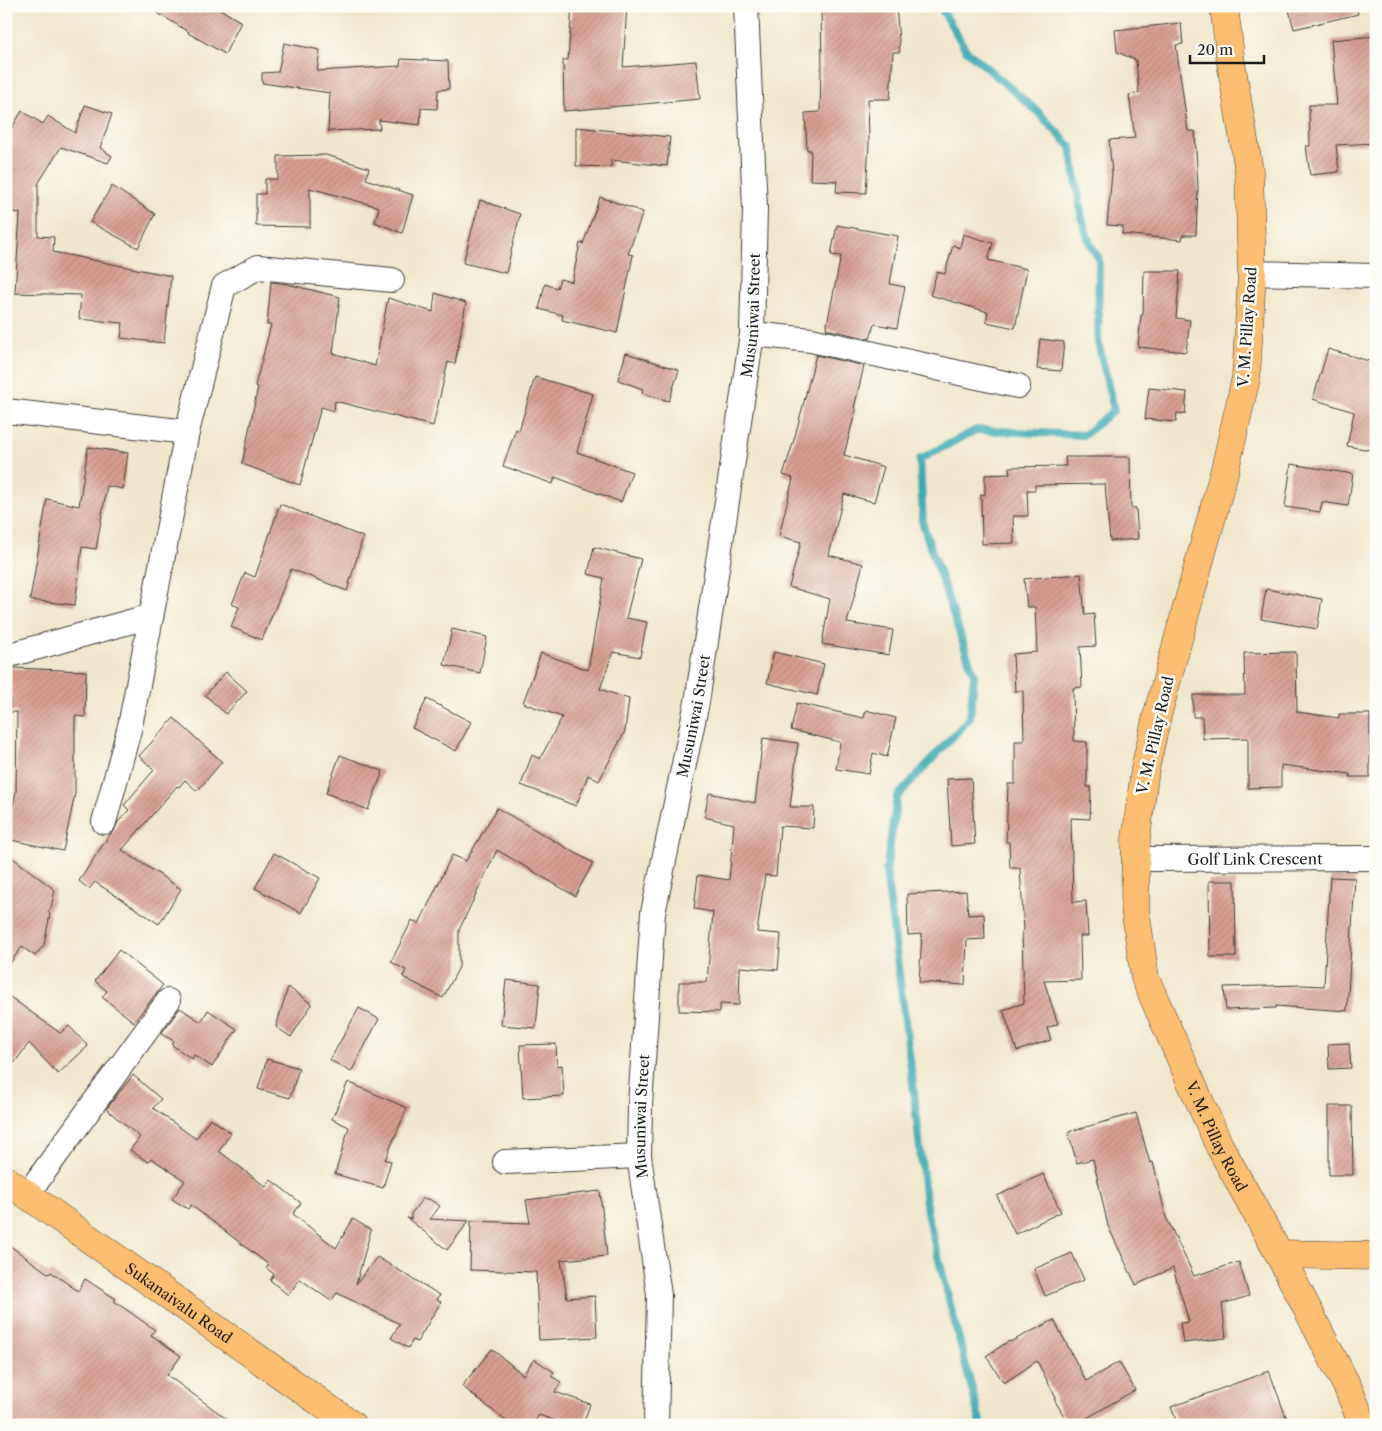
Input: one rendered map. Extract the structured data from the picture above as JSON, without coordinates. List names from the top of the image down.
{
  "streets": {
    "main road": ["V. M. Pillay Road", "Sukanaivalu Road"],
    "street": ["Musuniwai Street", "Golf Link Crescent"]
  },
  "crossings": [
    ["V. M. Pillay Road", "Golf Link Crescent"]
  ],
  "scale_bar": "20 m"
}
